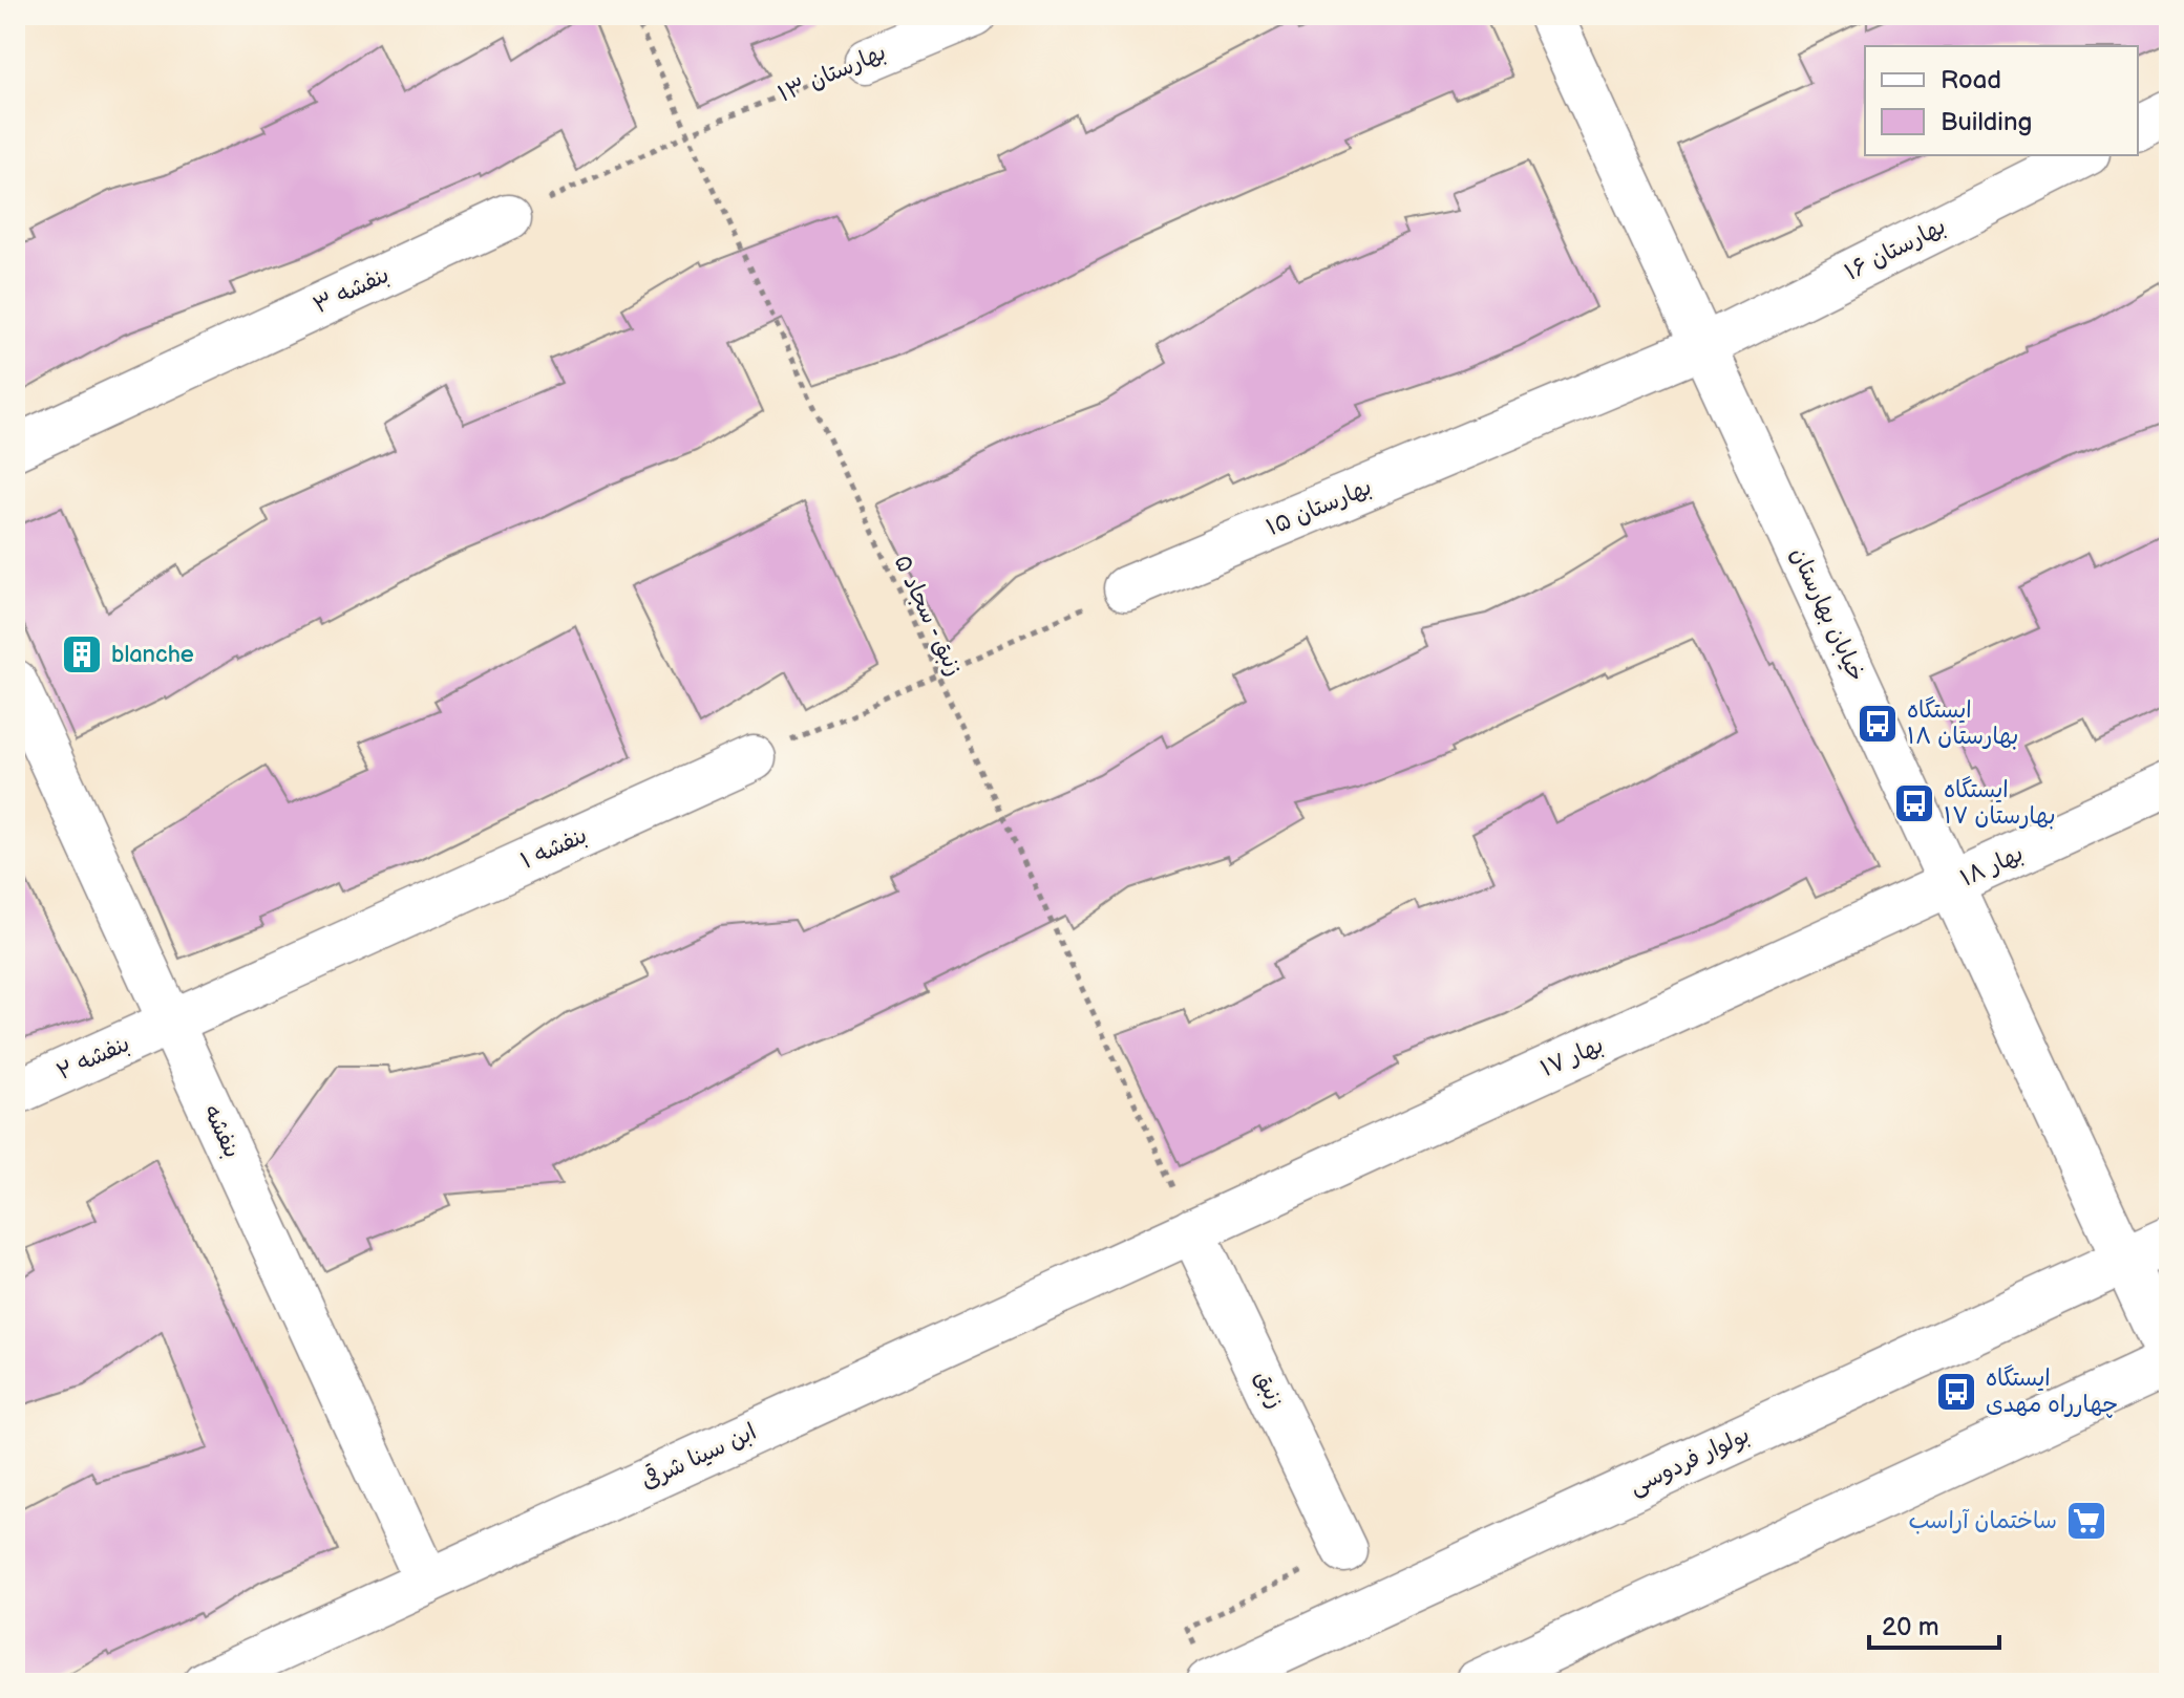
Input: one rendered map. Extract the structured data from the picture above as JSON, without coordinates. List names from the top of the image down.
{
  "streets": {
    "main road": ["بولوار فردوسی"],
    "street": [
      "بهارستان ۱۳",
      "بهارستان ۱۶",
      "بنفشه ۳",
      "بهارستان ۱۵",
      "خیابان بهارستان",
      "بنفشه ۱",
      "بهار ۱۸",
      "بهار ۱۷",
      "بنفشه ۲",
      "بنفشه",
      "زنبق",
      "ابن سینا شرقی"
    ],
    "path": ["زنبق - سجاد ۵"]
  },
  "crossings": [
    ["بهارستان ۱۳", "زنبق - سجاد ۵"],
    ["بهارستان ۱۶", "بهارستان ۱۵"],
    ["بهارستان ۱۶", "خیابان بهارستان"],
    ["بهارستان ۱۵", "خیابان بهارستان"],
    ["خیابان بهارستان", "بهار ۱۸"],
    ["خیابان بهارستان", "بهار ۱۷"],
    ["خیابان بهارستان", "بولوار فردوسی"],
    ["زنبق - سجاد ۵", "بهار ۱۷"],
    ["زنبق - سجاد ۵", "زنبق"],
    ["زنبق - سجاد ۵", "ابن سینا شرقی"],
    ["بنفشه ۱", "بنفشه ۲"],
    ["بنفشه ۱", "بنفشه"],
    ["بهار ۱۸", "بهار ۱۷"],
    ["بهار ۱۷", "زنبق"],
    ["بهار ۱۷", "ابن سینا شرقی"],
    ["بنفشه ۲", "بنفشه"],
    ["بنفشه", "ابن سینا شرقی"],
    ["زنبق", "ابن سینا شرقی"]
  ],
  "places": {
    "building": ["blanche"],
    "bus stop": ["ایستگاه بهارستان ۱۸", "ایستگاه بهارستان ۱۷", "ایستگاه چهارراه مهدی"],
    "supermarket": ["ساختمان آراسب"]
  },
  "legend": ["Road", "Building"],
  "scale_bar": "20 m"
}
